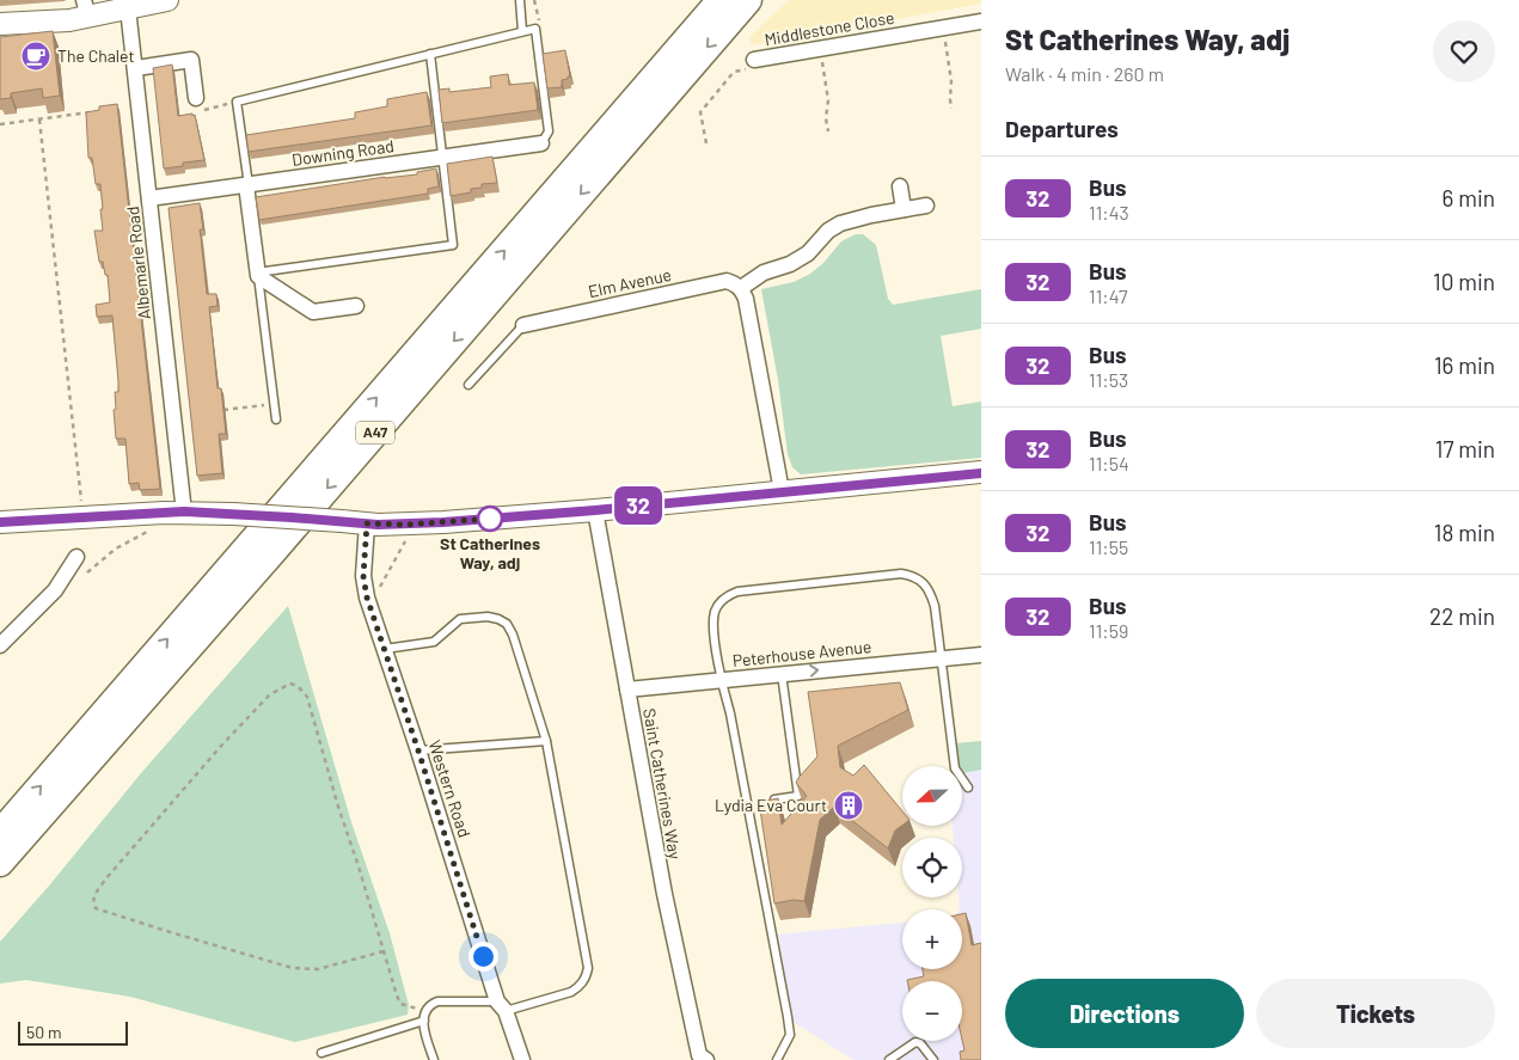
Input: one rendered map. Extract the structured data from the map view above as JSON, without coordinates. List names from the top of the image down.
{
  "streets": {
    "highway": ["A47"],
    "street": [
      "Middlestone Close",
      "Downing Road",
      "Albemarle Road",
      "Elm Avenue",
      "Peterhouse Avenue",
      "Saint Catherines Way",
      "Western Road"
    ]
  },
  "crossings": [
    ["Downing Road", "Albemarle Road"],
    ["Peterhouse Avenue", "Saint Catherines Way"]
  ],
  "one_way": ["Peterhouse Avenue"],
  "places": {
    "cafe": ["The Chalet"],
    "other": ["St Catherines Way, adj"],
    "building": ["Lydia Eva Court"]
  },
  "lines": ["bus line 32"],
  "scale_bar": "50 m",
  "north": "left",
  "page": {
    "on_map": "32",
    "heading": [
      ["St Catherines Way, adj", "Walk · 4 min · 260 m"],
      "Departures"
    ],
    "list": [
      {
        "mark": "32",
        "name": "Bus",
        "note": "11:43",
        "value": "6 min"
      },
      {
        "mark": "32",
        "name": "Bus",
        "note": "11:47",
        "value": "10 min"
      },
      {
        "mark": "32",
        "name": "Bus",
        "note": "11:53",
        "value": "16 min"
      },
      {
        "mark": "32",
        "name": "Bus",
        "note": "11:54",
        "value": "17 min"
      },
      {
        "mark": "32",
        "name": "Bus",
        "note": "11:55",
        "value": "18 min"
      },
      {
        "mark": "32",
        "name": "Bus",
        "note": "11:59",
        "value": "22 min"
      }
    ],
    "map_buttons": ["+", "−"],
    "buttons": ["Directions", "Tickets"],
    "scale": "50 m"
  }
}
